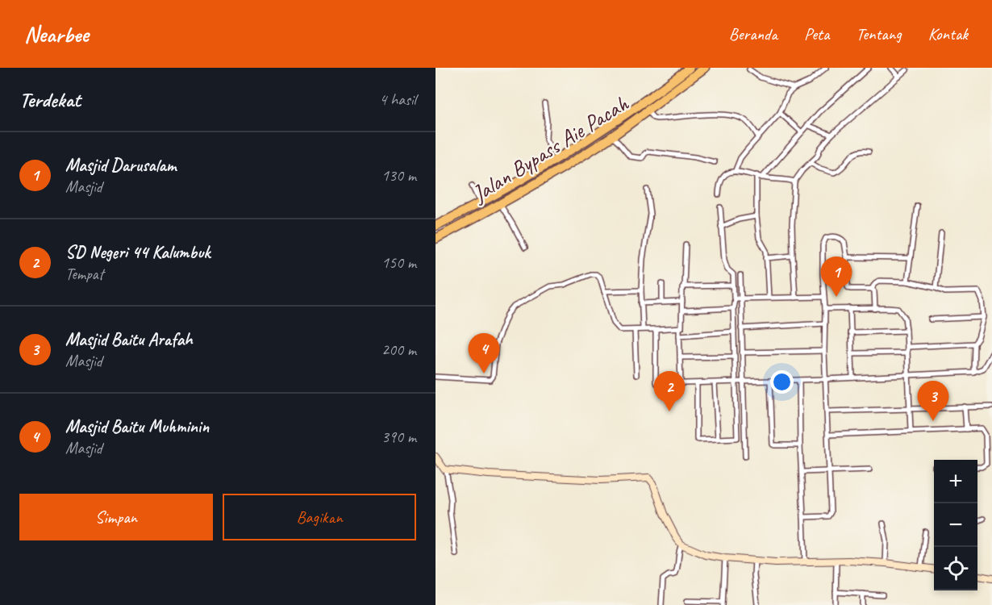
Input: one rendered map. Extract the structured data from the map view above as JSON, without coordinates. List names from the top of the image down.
{
  "streets": {
    "highway": ["Jalan Bypass Aie Pacah"]
  },
  "page": {
    "header": "Nearbee",
    "nav": [
      "Beranda",
      "Peta",
      "Tentang",
      "Kontak"
    ],
    "heading": ["Terdekat", "4 hasil"],
    "list": [
      {
        "mark": "1",
        "name": "Masjid Darusalam",
        "note": "Masjid",
        "value": "130 m"
      },
      {
        "mark": "2",
        "name": "SD Negeri 44 Kalumbuk",
        "note": "Tempat",
        "value": "150 m"
      },
      {
        "mark": "3",
        "name": "Masjid Baitu Arafah",
        "note": "Masjid",
        "value": "200 m"
      },
      {
        "mark": "4",
        "name": "Masjid Baitu Muhminin",
        "note": "Masjid",
        "value": "390 m"
      }
    ],
    "pins": [
      "1",
      "4",
      "2",
      "3"
    ],
    "map_buttons": ["+", "−"],
    "buttons": ["Simpan", "Bagikan"]
  }
}
